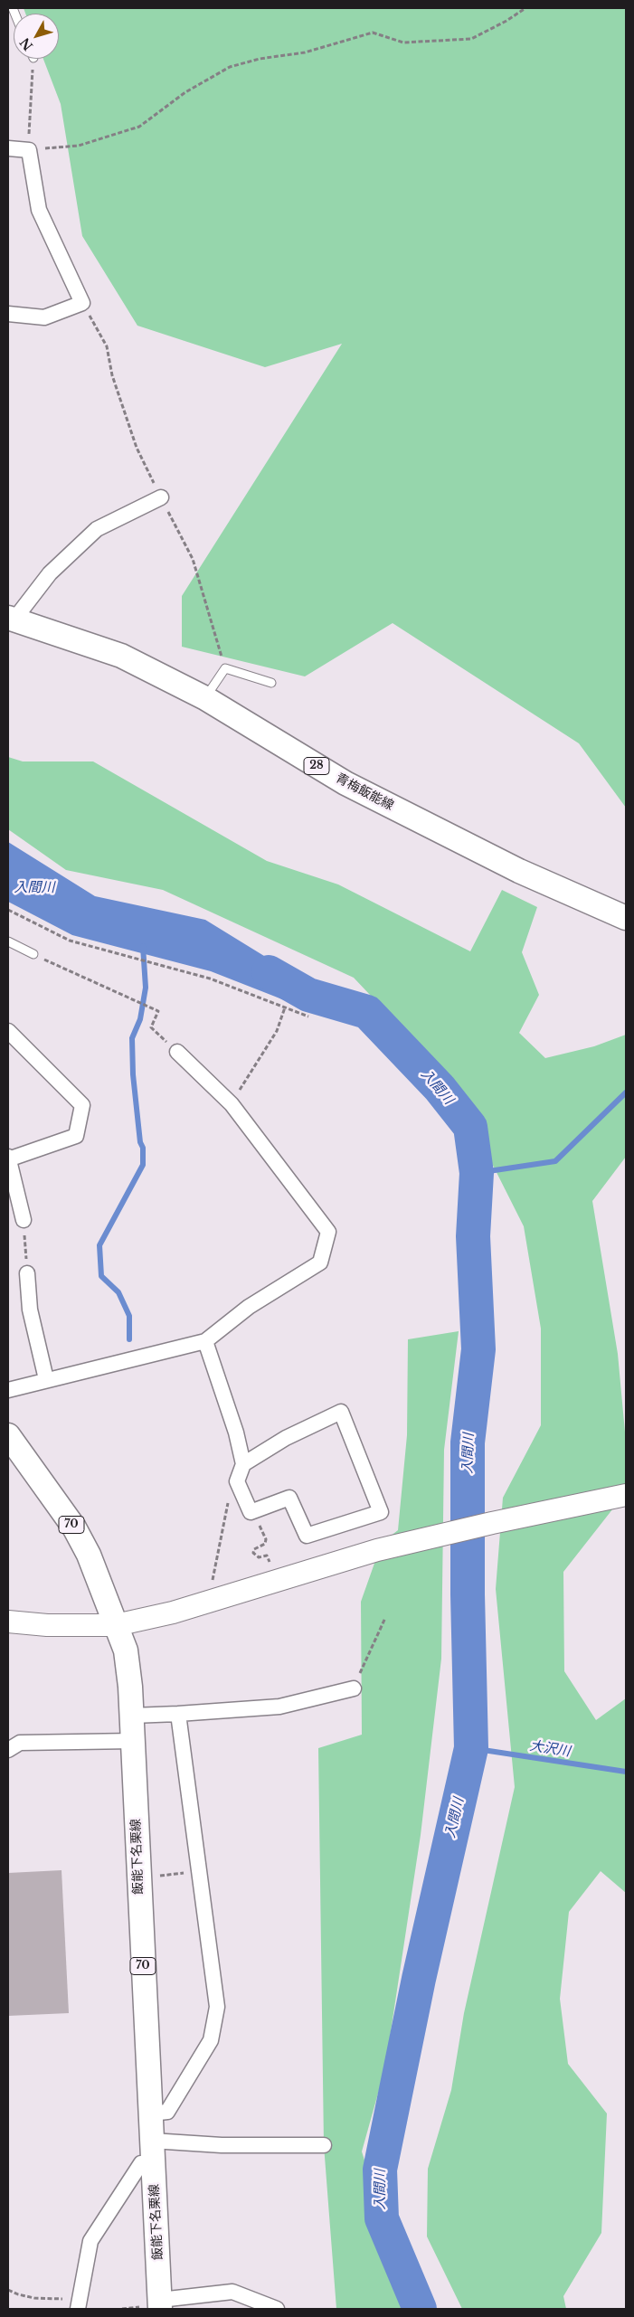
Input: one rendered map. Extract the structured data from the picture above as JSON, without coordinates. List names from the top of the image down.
{
  "streets": {
    "main road": [
      "28",
      "青梅飯能線",
      "70",
      "飯能下名栗線"
    ]
  },
  "water": ["入間川", "大沢川"],
  "north": "bottom left"
}
